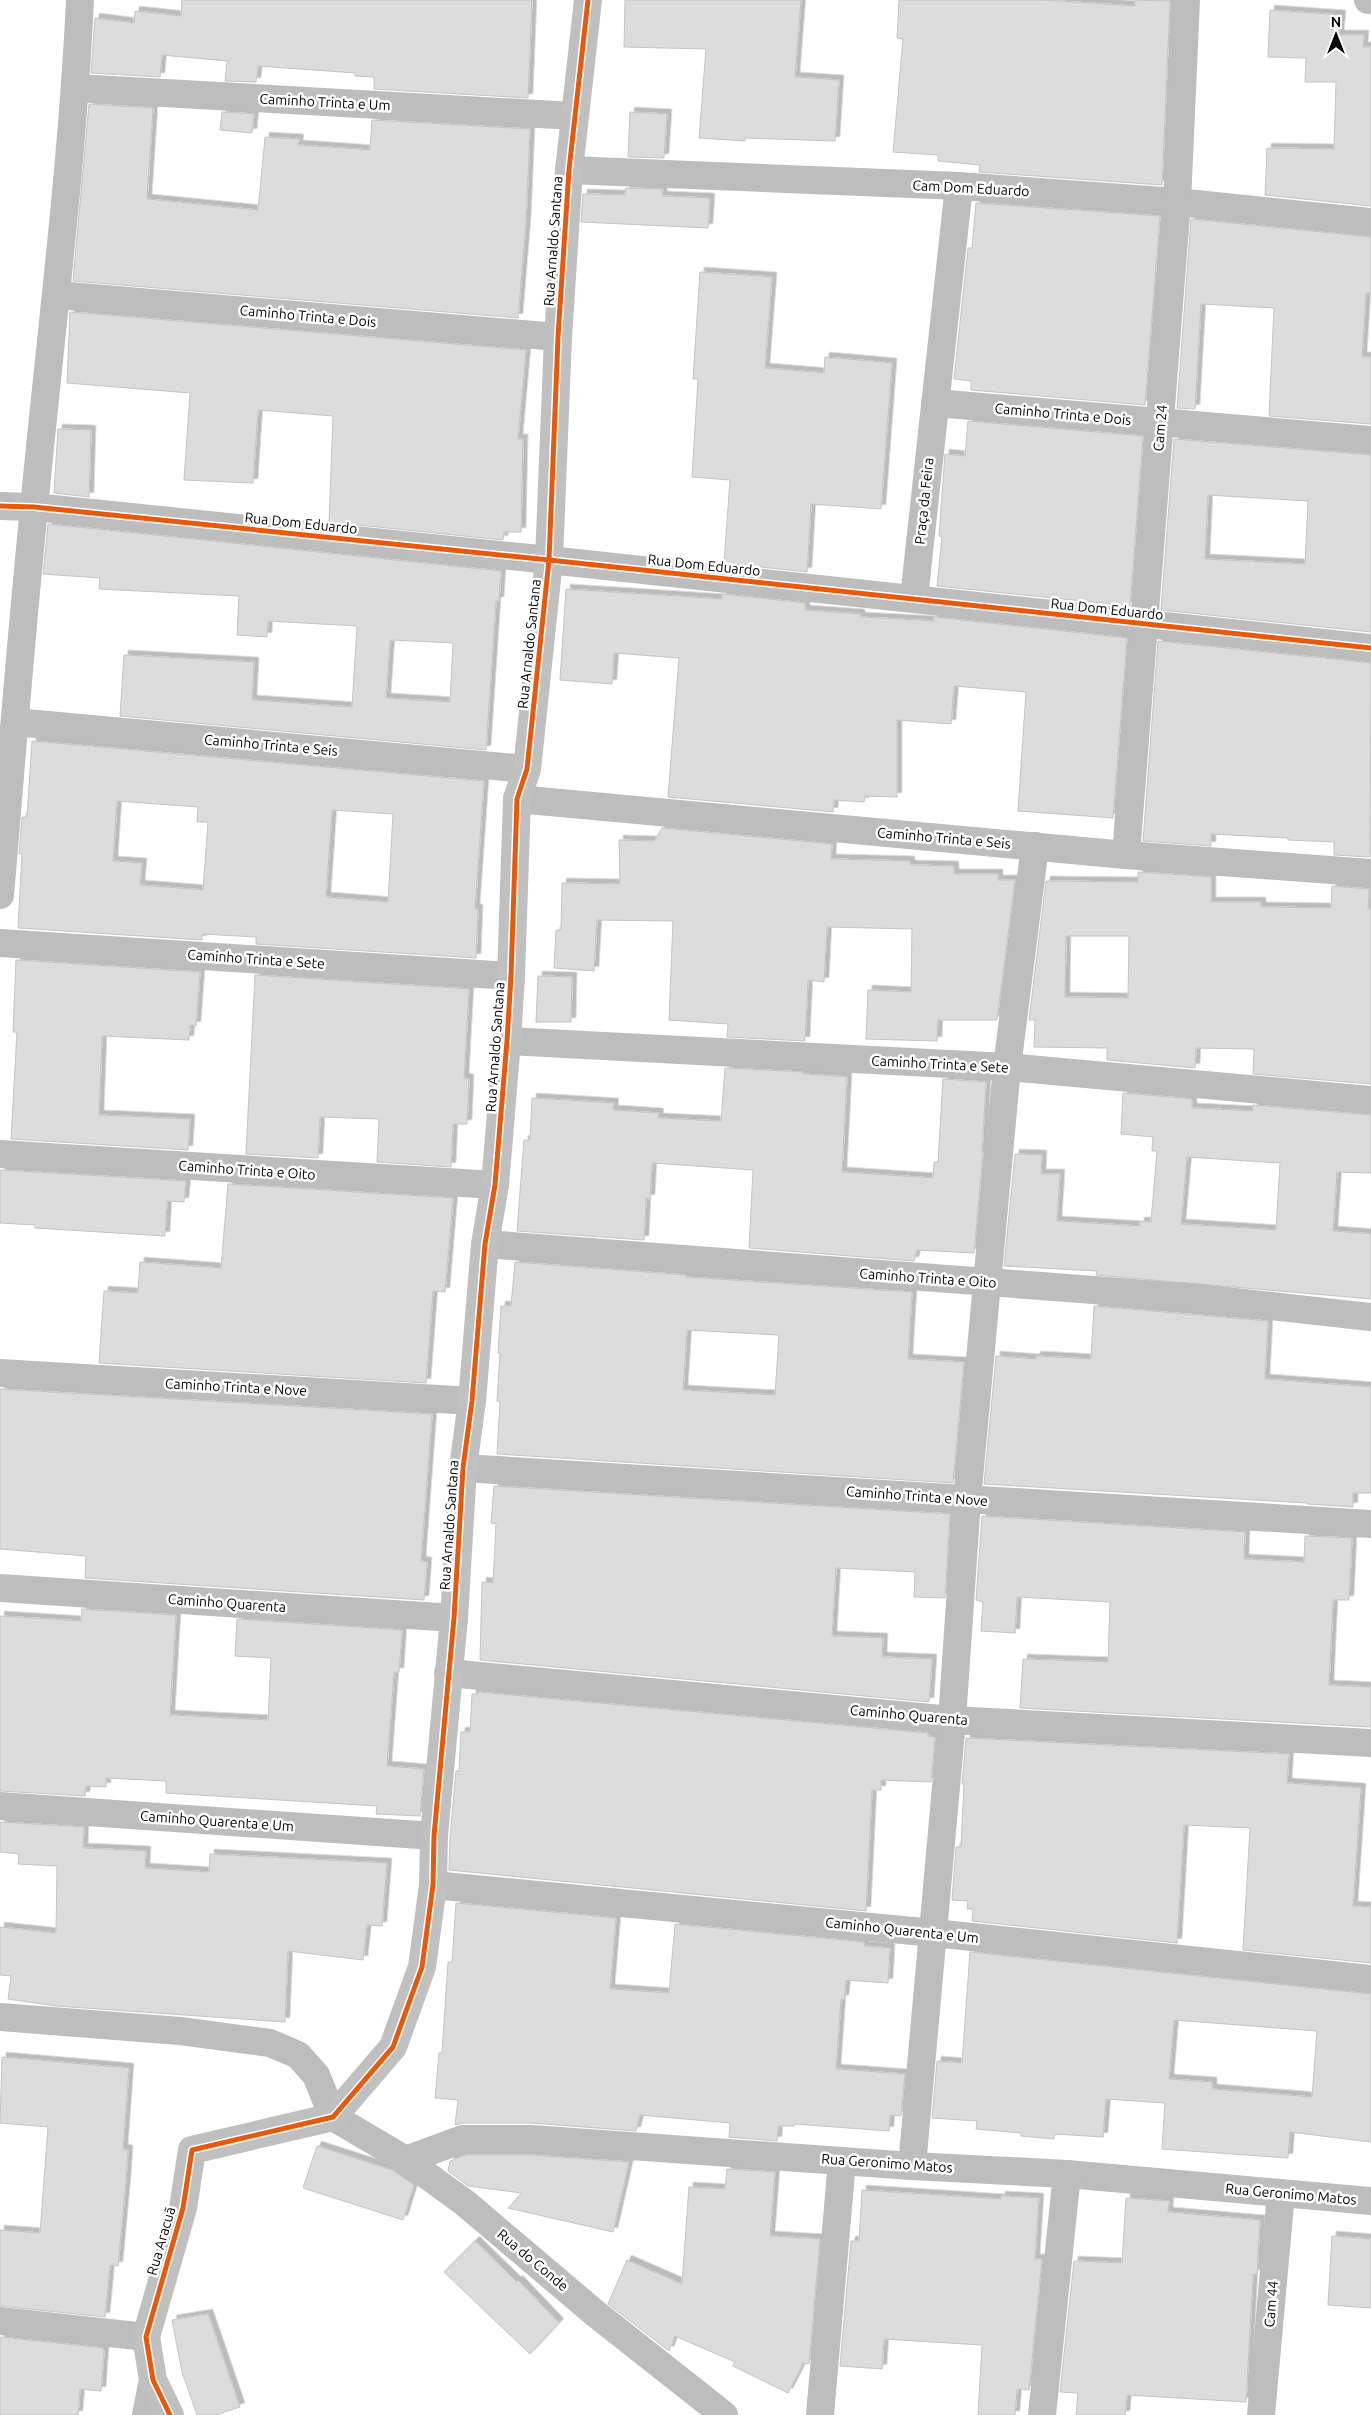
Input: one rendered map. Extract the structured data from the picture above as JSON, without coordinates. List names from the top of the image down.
{
  "streets": {
    "street": [
      "Caminho Trinta e Um",
      "Cam Dom Eduardo",
      "Rua Arnaldo Santana",
      "Caminho Trinta e Dois",
      "Cam 24",
      "Praça da Feira",
      "Rua Dom Eduardo",
      "Caminho Trinta e Seis",
      "Caminho Trinta e Sete",
      "Caminho Trinta e Oito",
      "Caminho Trinta e Nove",
      "Caminho Quarenta",
      "Caminho Quarenta e Um",
      "Rua Geronimo Matos",
      "Rua Aracuã",
      "Rua do Conde",
      "Cam 44"
    ]
  },
  "crossings": [
    ["Caminho Trinta e Um", "Rua Arnaldo Santana"],
    ["Cam Dom Eduardo", "Rua Arnaldo Santana"],
    ["Cam Dom Eduardo", "Cam 24"],
    ["Cam Dom Eduardo", "Praça da Feira"],
    ["Rua Arnaldo Santana", "Caminho Trinta e Dois"],
    ["Rua Arnaldo Santana", "Rua Dom Eduardo"],
    ["Rua Arnaldo Santana", "Caminho Trinta e Seis"],
    ["Rua Arnaldo Santana", "Caminho Trinta e Sete"],
    ["Rua Arnaldo Santana", "Caminho Trinta e Oito"],
    ["Rua Arnaldo Santana", "Caminho Trinta e Nove"],
    ["Rua Arnaldo Santana", "Caminho Quarenta"],
    ["Rua Arnaldo Santana", "Caminho Quarenta e Um"],
    ["Rua Arnaldo Santana", "Rua Aracuã"],
    ["Rua Arnaldo Santana", "Rua do Conde"],
    ["Caminho Trinta e Dois", "Cam 24"],
    ["Caminho Trinta e Dois", "Praça da Feira"],
    ["Cam 24", "Rua Dom Eduardo"],
    ["Cam 24", "Caminho Trinta e Seis"],
    ["Praça da Feira", "Rua Dom Eduardo"],
    ["Rua Geronimo Matos", "Rua do Conde"],
    ["Rua Geronimo Matos", "Cam 44"],
    ["Rua Aracuã", "Rua do Conde"]
  ],
  "north": "top"
}
